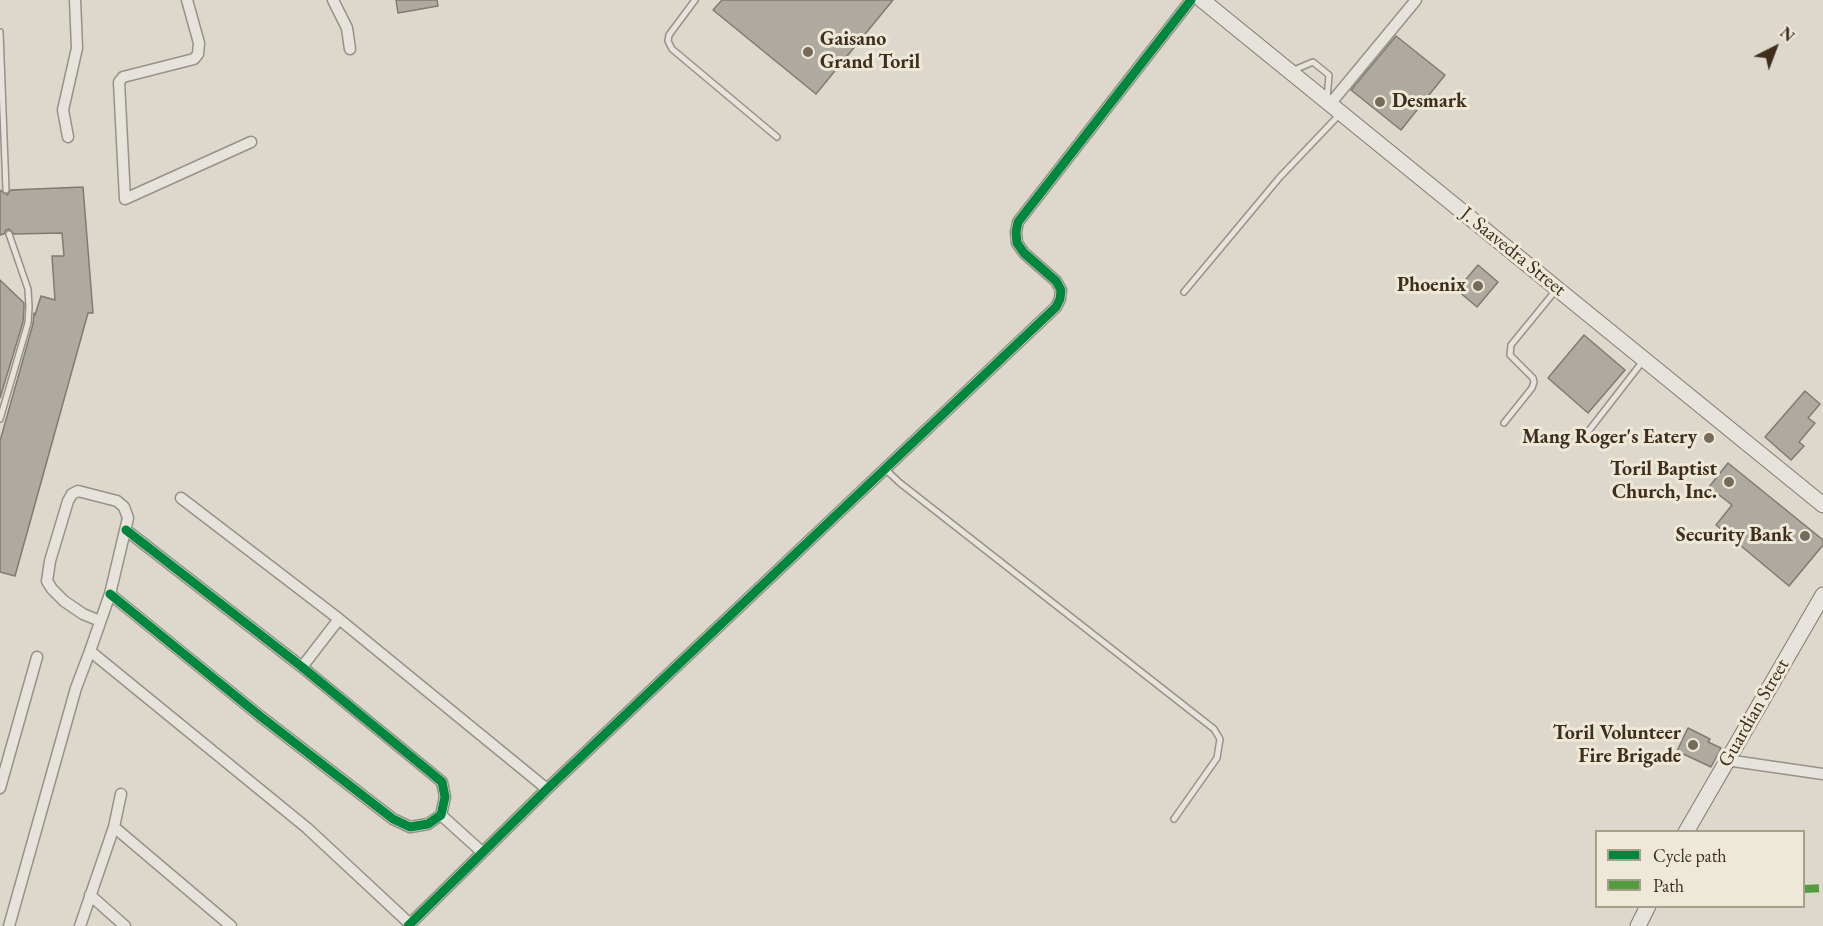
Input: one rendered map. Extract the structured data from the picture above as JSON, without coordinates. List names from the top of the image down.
{
  "streets": {
    "main road": ["J. Saavedra Street", "Guardian Street"]
  },
  "places": [
    "Gaisano Grand Toril",
    "Desmark",
    "Phoenix",
    "Mang Roger's Eatery",
    "Toril Baptist Church, Inc.",
    "Security Bank",
    "Toril Volunteer Fire Brigade"
  ],
  "legend": ["Cycle path", "Path"],
  "north": "top right"
}
